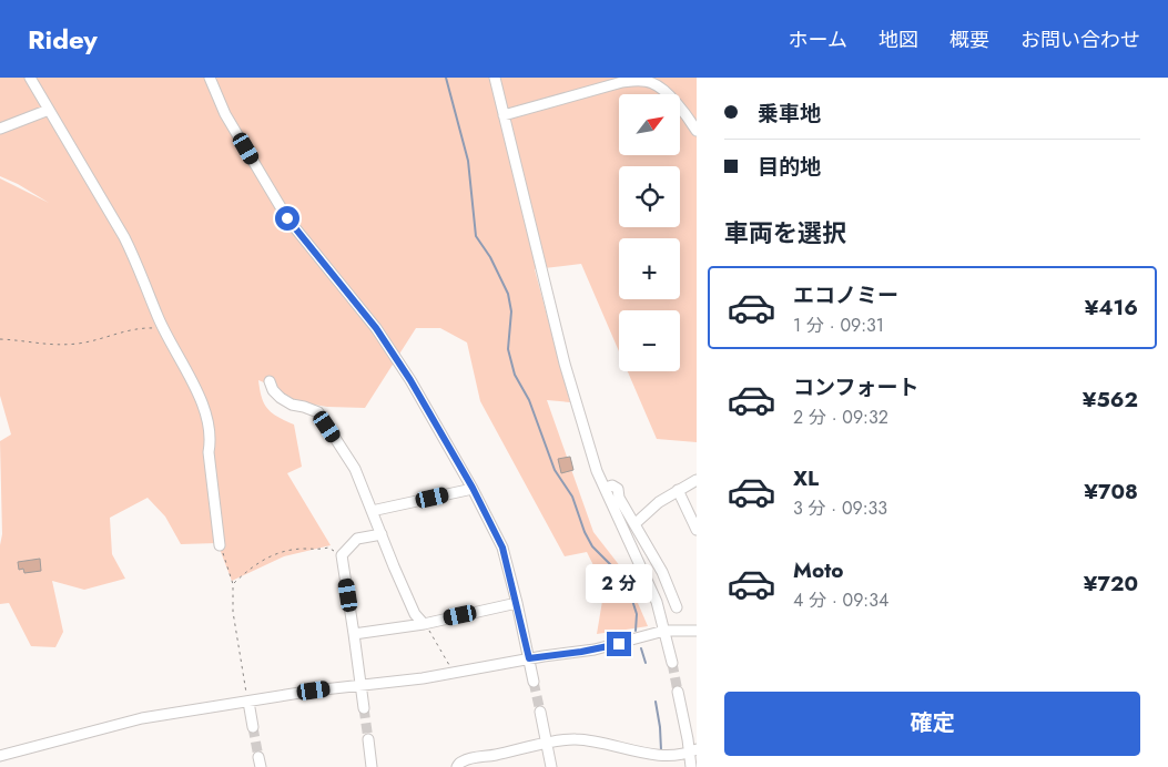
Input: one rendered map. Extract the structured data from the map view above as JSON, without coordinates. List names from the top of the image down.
{
  "north": "top right",
  "page": {
    "header": "Ridey",
    "nav": [
      "ホーム",
      "地図",
      "概要",
      "お問い合わせ"
    ],
    "banner": ["乗車地", "目的地"],
    "map_buttons": ["+", "−"],
    "heading": "車両を選択",
    "list": [
      {
        "name": "エコノミー",
        "note": "1 分 · 09:31",
        "value": "¥416"
      },
      {
        "name": "コンフォート",
        "note": "2 分 · 09:32",
        "value": "¥562"
      },
      {
        "name": "XL",
        "note": "3 分 · 09:33",
        "value": "¥708"
      },
      {
        "name": "Moto",
        "note": "4 分 · 09:34",
        "value": "¥720"
      }
    ],
    "bubble": "2 分",
    "buttons": "確定"
  }
}
